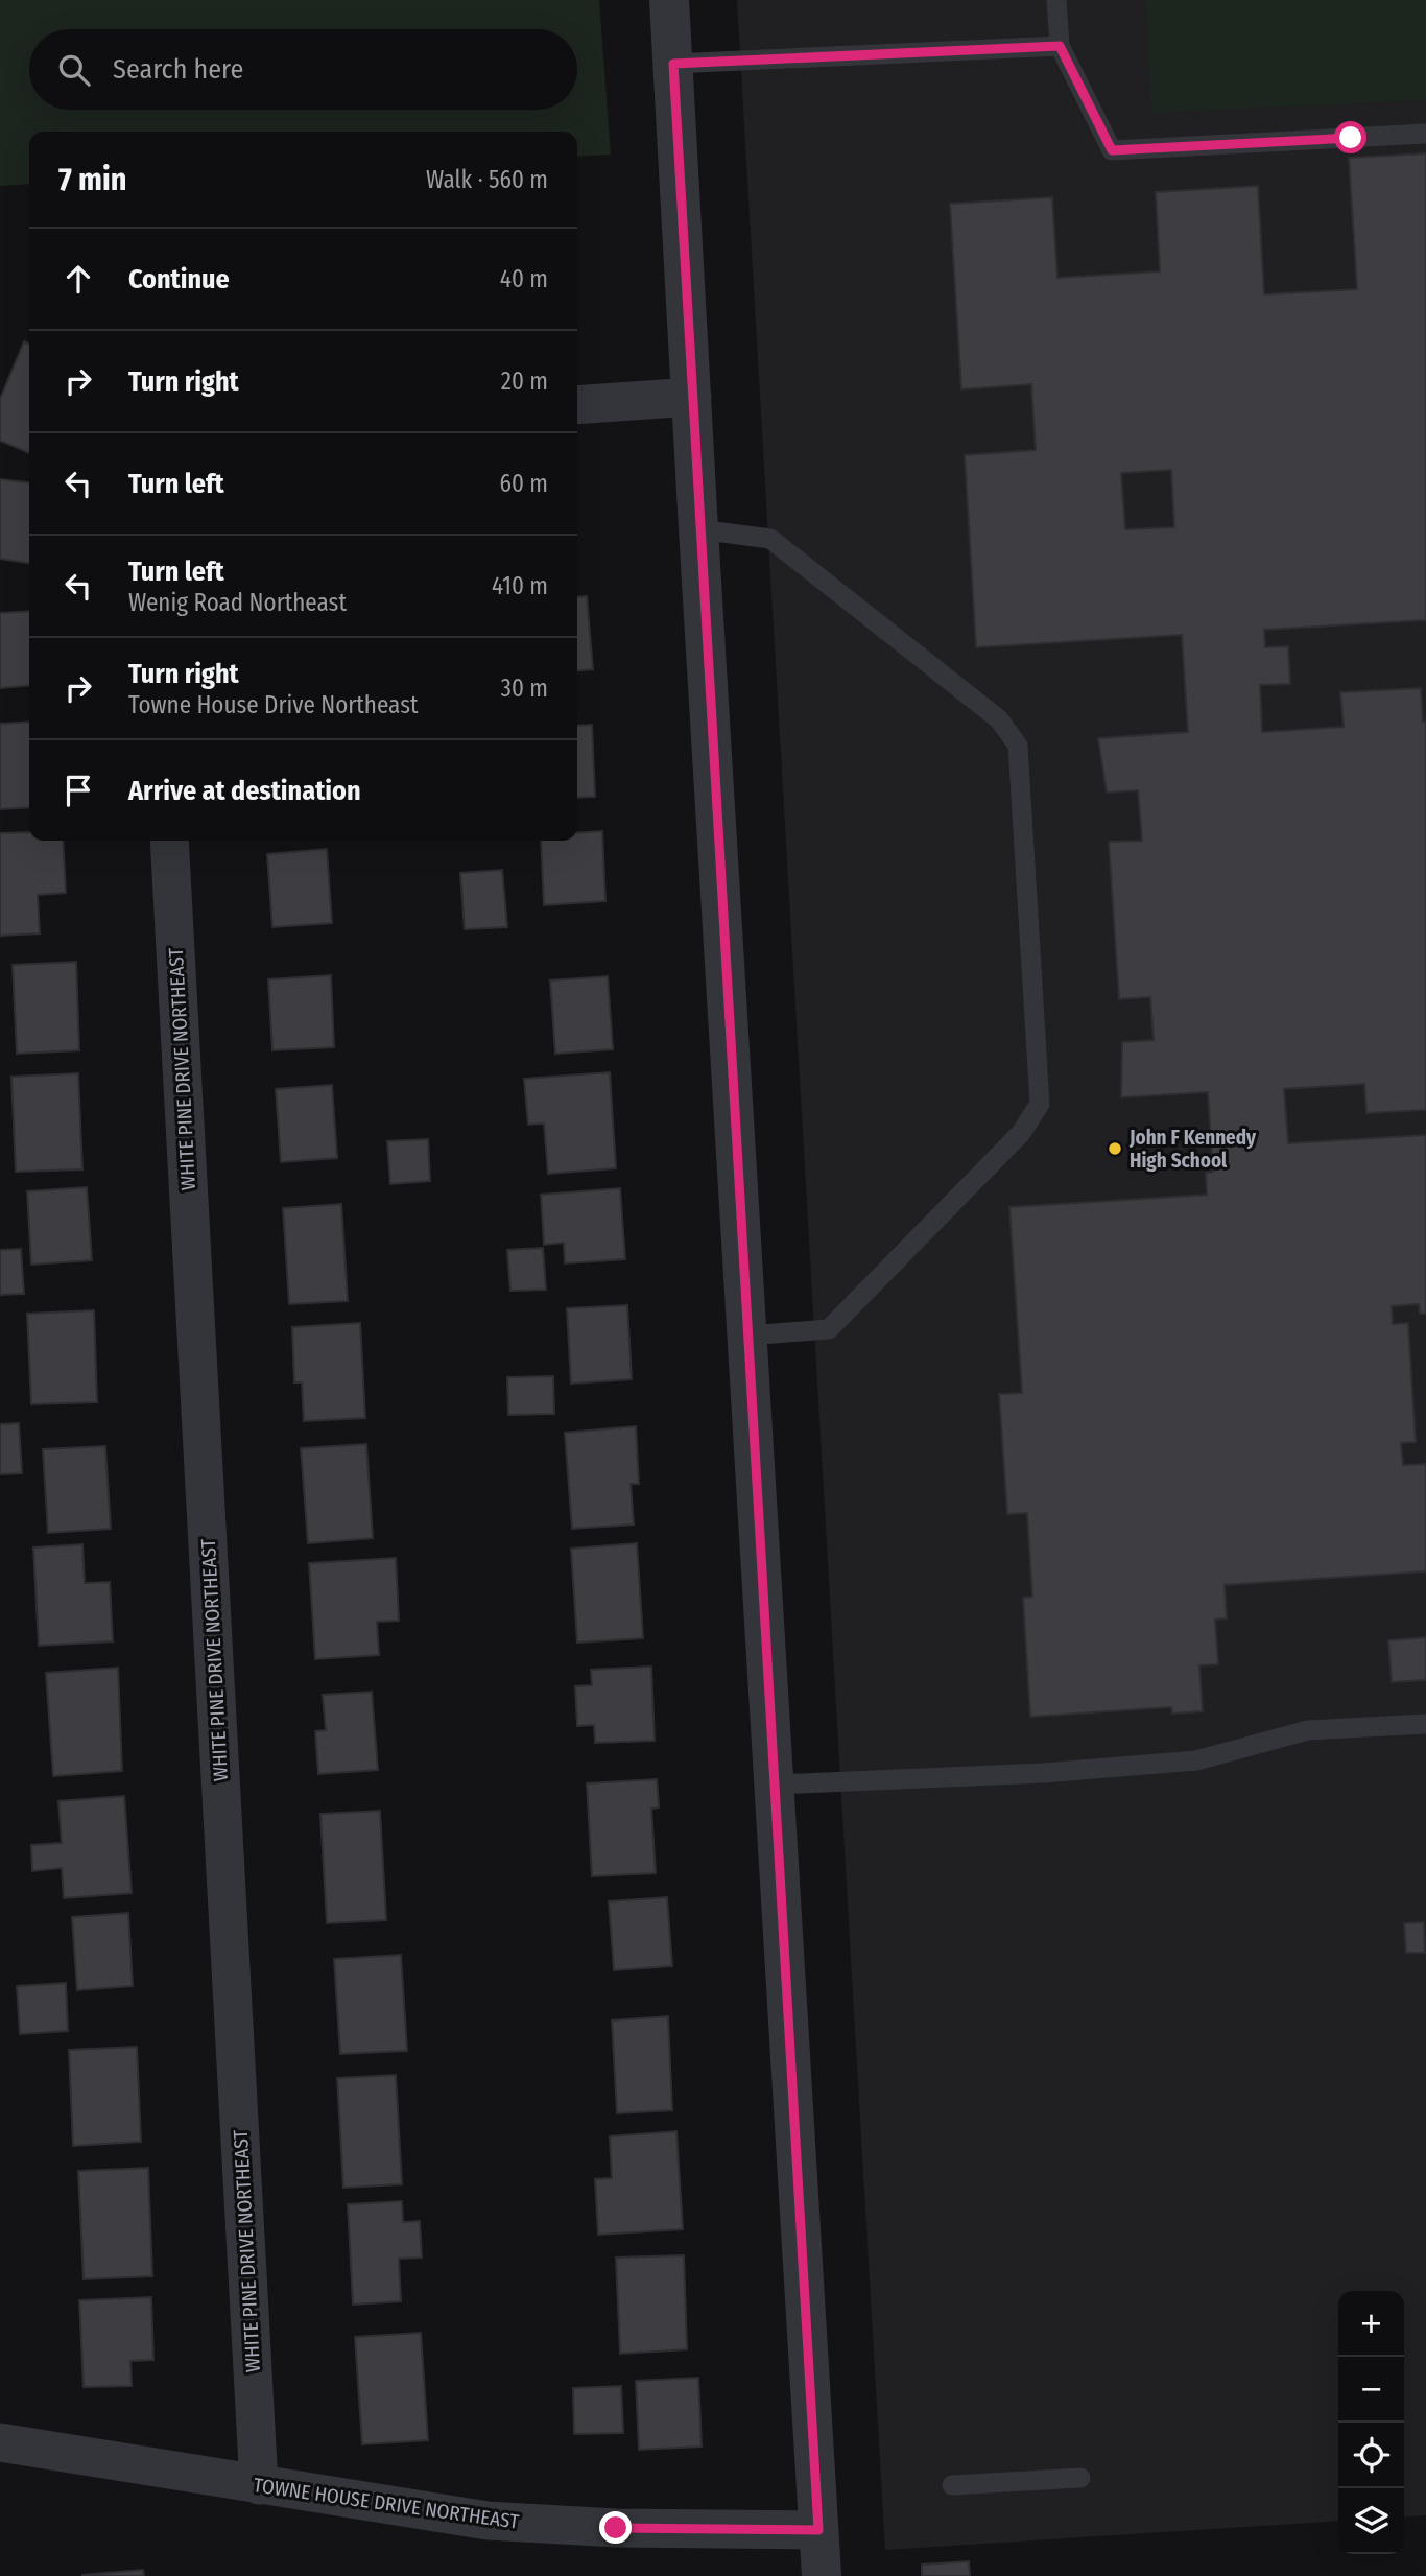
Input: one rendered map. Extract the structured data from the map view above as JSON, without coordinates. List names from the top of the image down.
{
  "streets": {
    "street": ["WHITE PINE DRIVE NORTHEAST", "TOWNE HOUSE DRIVE NORTHEAST"]
  },
  "crossings": [
    ["WHITE PINE DRIVE NORTHEAST", "TOWNE HOUSE DRIVE NORTHEAST"]
  ],
  "places": ["John F Kennedy High School"],
  "page": {
    "search": "Search here",
    "heading": ["7 min", "Walk · 560 m"],
    "list": [
      ["Continue", "40 m"],
      ["Turn right", "20 m"],
      ["Turn left", "60 m"],
      ["Turn left", "Wenig Road Northeast", "410 m"],
      ["Turn right", "Towne House Drive Northeast", "30 m"],
      "Arrive at destination"
    ],
    "map_buttons": ["+", "−"]
  }
}
